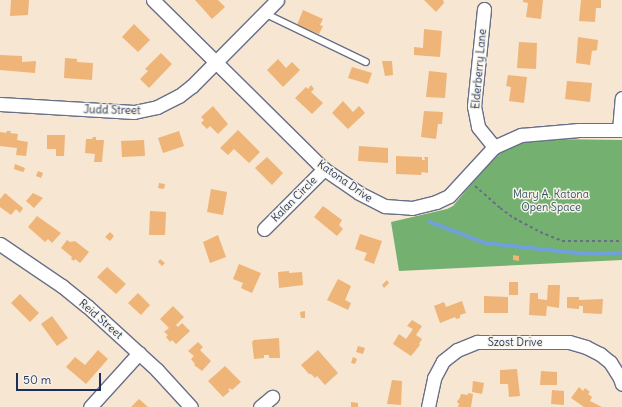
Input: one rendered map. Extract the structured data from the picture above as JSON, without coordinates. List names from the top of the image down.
{
  "streets": {
    "street": [
      "Elderberry Lane",
      "Judd Street",
      "Katona Drive",
      "Kalan Circle",
      "Reid Street",
      "Szost Drive"
    ]
  },
  "crossings": [
    ["Elderberry Lane", "Katona Drive"],
    ["Judd Street", "Katona Drive"],
    ["Katona Drive", "Kalan Circle"]
  ],
  "parks": ["Mary A. Katona Open Space"],
  "scale_bar": "50 m"
}
